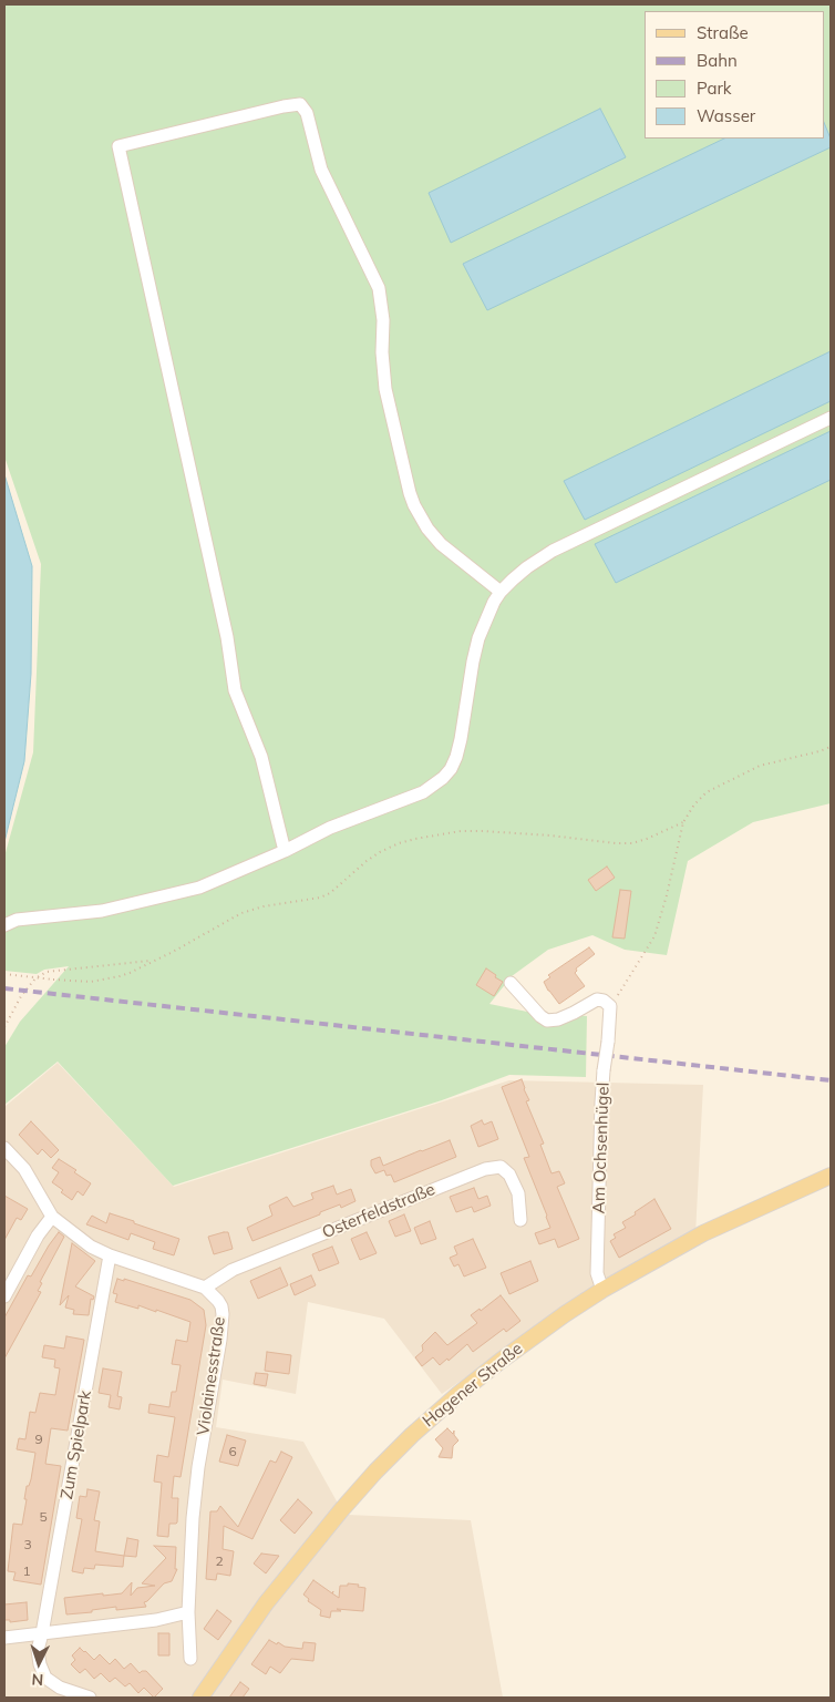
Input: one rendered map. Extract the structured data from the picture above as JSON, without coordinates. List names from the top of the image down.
{
  "streets": {
    "main road": ["Hagener Straße"],
    "street": [
      "Am Ochsenhügel",
      "Osterfeldstraße",
      "Violainesstraße",
      "Zum Spielpark"
    ]
  },
  "crossings": [
    ["Am Ochsenhügel", "Hagener Straße"],
    ["Osterfeldstraße", "Violainesstraße"]
  ],
  "house_numbers": [
    "9",
    "6",
    "5",
    "3",
    "2",
    "1"
  ],
  "legend": [
    "Straße",
    "Bahn",
    "Park",
    "Wasser"
  ],
  "north": "bottom"
}
